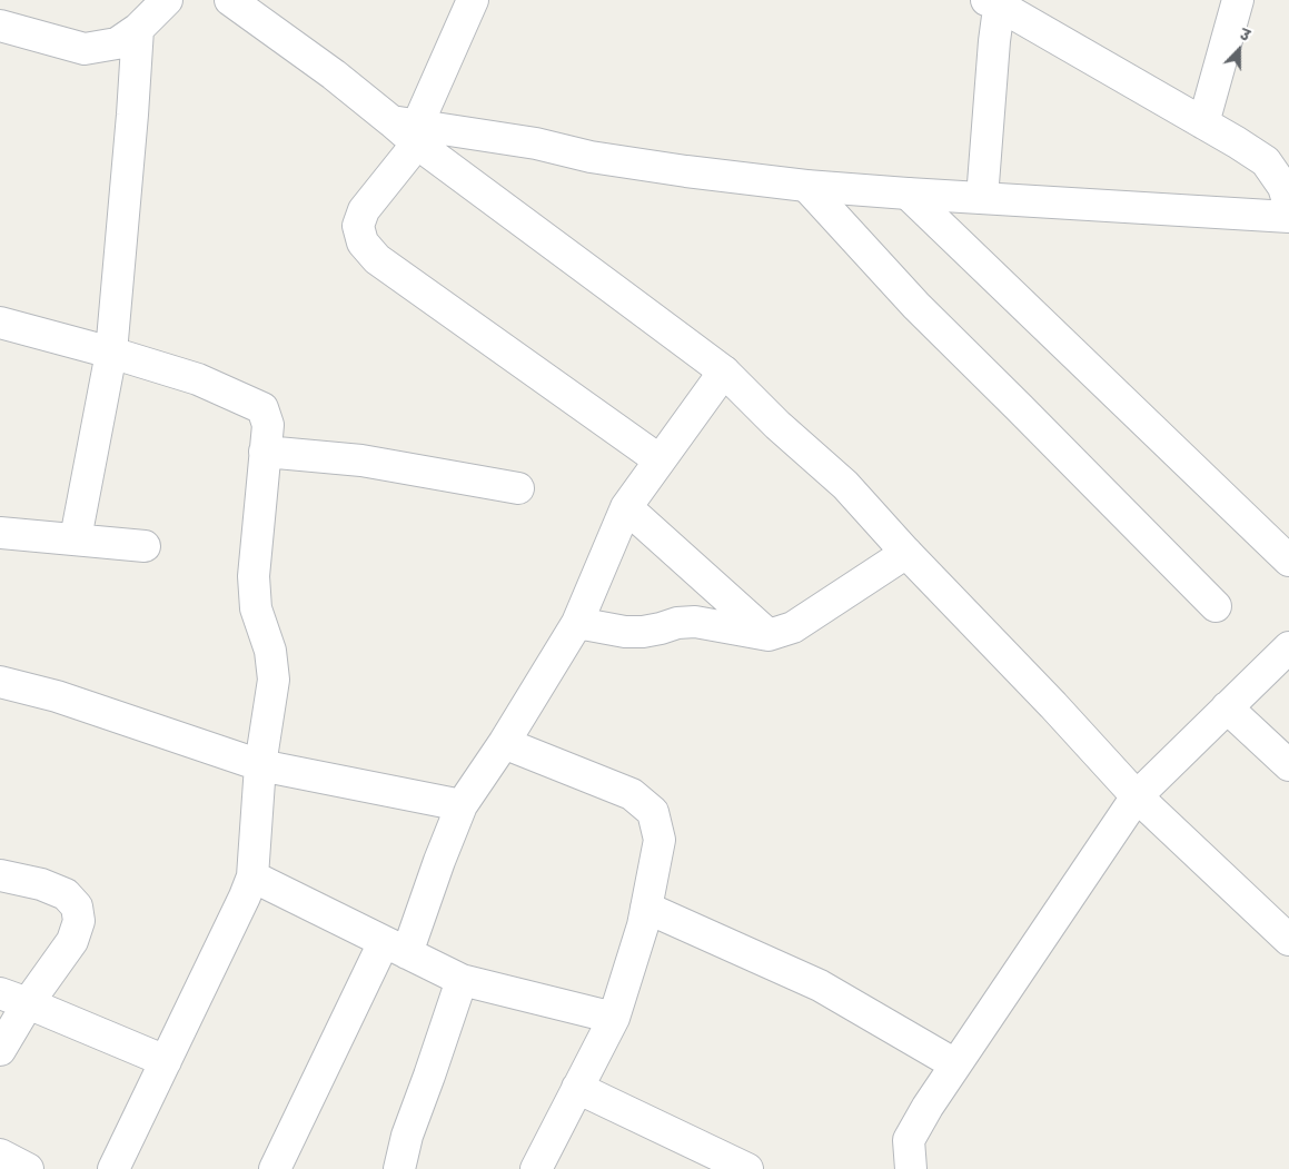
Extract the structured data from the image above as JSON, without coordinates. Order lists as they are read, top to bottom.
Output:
{
  "north": "top"
}
